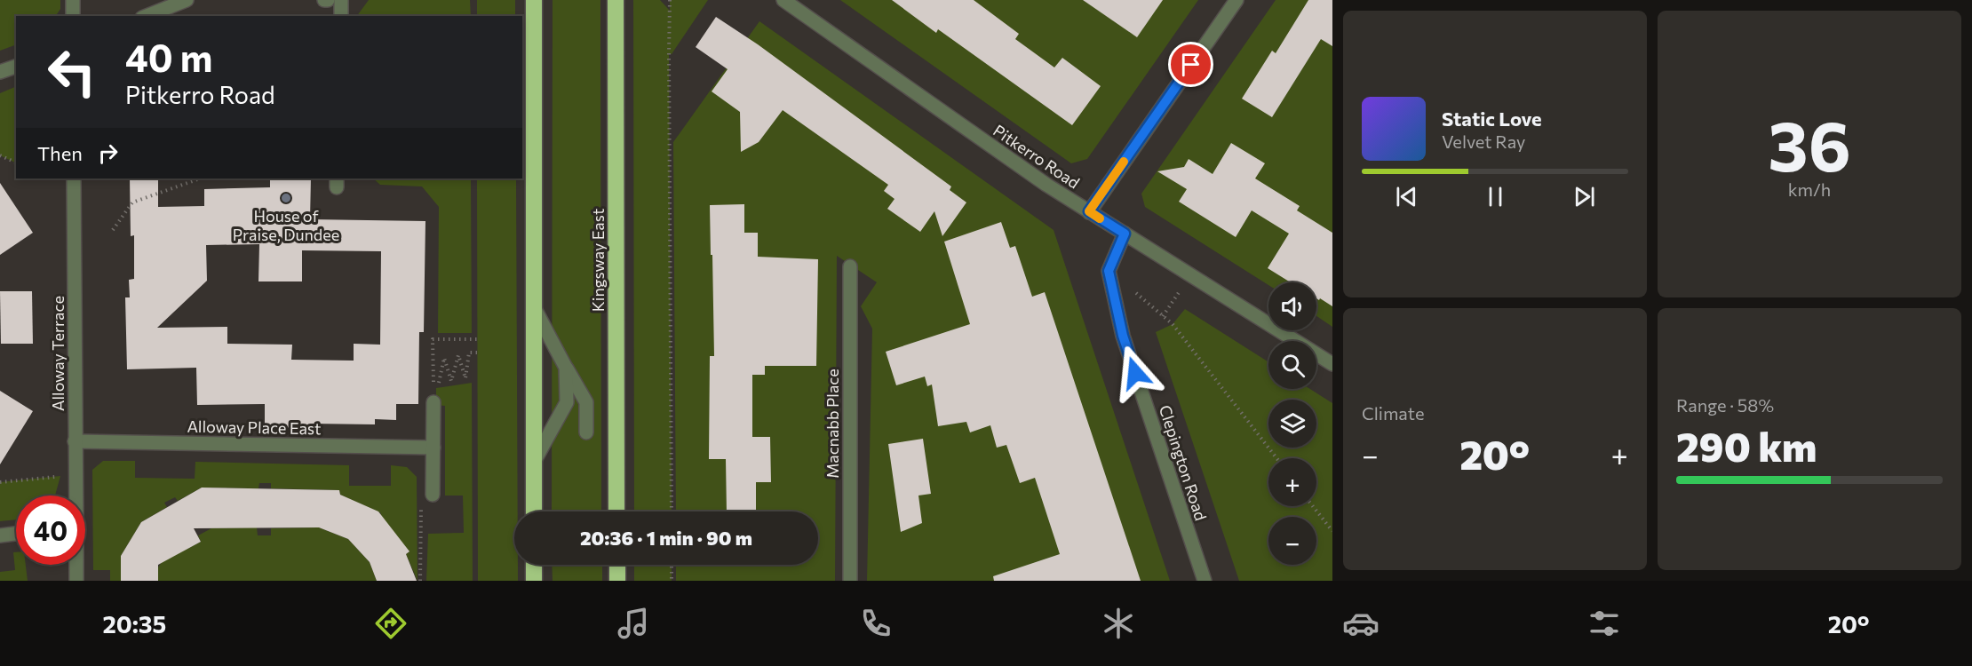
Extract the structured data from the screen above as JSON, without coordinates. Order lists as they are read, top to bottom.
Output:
{
  "streets": {
    "highway": ["Kingsway East"],
    "street": [
      "Pitkerro Road",
      "Alloway Terrace",
      "Macnabb Place",
      "Alloway Place East",
      "Clepington Road"
    ]
  },
  "crossings": [
    ["Alloway Terrace", "Alloway Place East"]
  ],
  "places": ["House of Praise, Dundee"],
  "page": {
    "tile": [
      ["36", "km/h"],
      "Climate",
      ["Range · 58%", "290 km"]
    ],
    "turn": ["40 m", "Pitkerro Road"],
    "song": ["Static Love", "Velvet Ray"],
    "then": "Then",
    "map_buttons": ["+", "−"],
    "heat": ["−", "20°", "+"],
    "limit": "40",
    "trip": "20:36 · 1 min · 90 m",
    "tabs": ["20:35", "20°"]
  }
}
